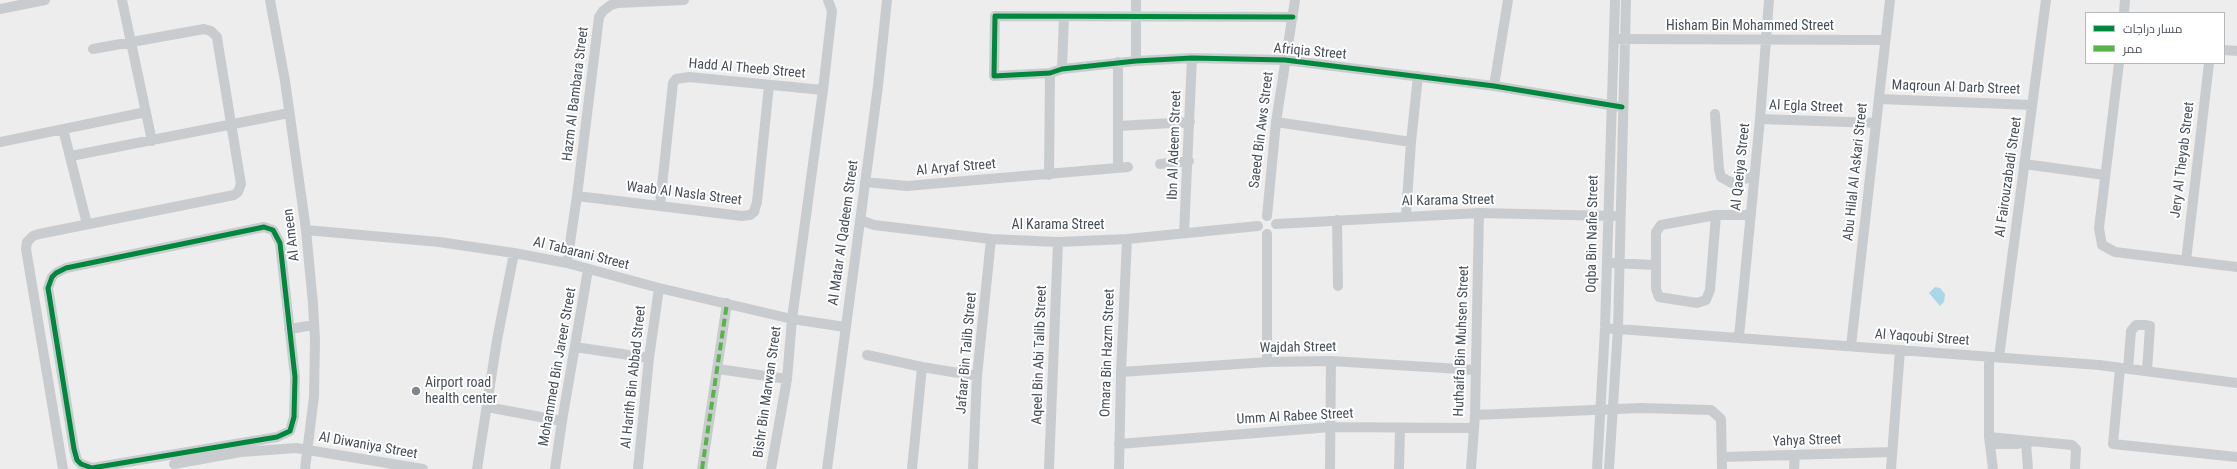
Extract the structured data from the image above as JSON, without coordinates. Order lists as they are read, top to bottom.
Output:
{
  "streets": {
    "street": [
      "Hisham Bin Mohammed Street",
      "Afriqia Street",
      "Hadd Al Theeb Street",
      "Maqroun Al Darb Street",
      "Hazm Al Bambara Street",
      "Al Egla Street",
      "Saeed Bin Aws Street",
      "Ibn Al Adeem Street",
      "Jery Al Theyab Street",
      "Al Qaeiya Street",
      "Al Aryaf Street",
      "Abu Hilal Al Askari Street",
      "Al Fairouzabadi Street",
      "Waab Al Nasla Street",
      "Al Karama Street",
      "Al Matar Al Qadeem Street",
      "Oqba Bin Nafie Street",
      "Al Ameen",
      "Al Tabarani Street",
      "Al Yaqoubi Street",
      "Huthaifa Bin Muhsen Street",
      "Wajdah Street",
      "Jafaar Bin Talib Street",
      "Omara Bin Hazm Street",
      "Aqeel Bin Abi Talib Street",
      "Mohammed Bin Jareer Street",
      "Al Harith Bin Abbad Street",
      "Bishr Bin Marwan Street",
      "Umm Al Rabee Street",
      "Yahya Street",
      "Al Diwaniya Street"
    ]
  },
  "crossings": [
    ["Hisham Bin Mohammed Street", "Al Qaeiya Street"],
    ["Hisham Bin Mohammed Street", "Abu Hilal Al Askari Street"],
    ["Hisham Bin Mohammed Street", "Oqba Bin Nafie Street"],
    ["Afriqia Street", "Saeed Bin Aws Street"],
    ["Afriqia Street", "Ibn Al Adeem Street"],
    ["Afriqia Street", "Oqba Bin Nafie Street"],
    ["Hadd Al Theeb Street", "Waab Al Nasla Street"],
    ["Maqroun Al Darb Street", "Abu Hilal Al Askari Street"],
    ["Maqroun Al Darb Street", "Al Fairouzabadi Street"],
    ["Hazm Al Bambara Street", "Waab Al Nasla Street"],
    ["Hazm Al Bambara Street", "Al Tabarani Street"],
    ["Al Egla Street", "Al Qaeiya Street"],
    ["Al Egla Street", "Abu Hilal Al Askari Street"],
    ["Saeed Bin Aws Street", "Al Karama Street"],
    ["Ibn Al Adeem Street", "Al Karama Street"],
    ["Al Qaeiya Street", "Al Yaqoubi Street"],
    ["Al Aryaf Street", "Al Matar Al Qadeem Street"],
    ["Abu Hilal Al Askari Street", "Al Yaqoubi Street"],
    ["Al Fairouzabadi Street", "Al Yaqoubi Street"],
    ["Al Karama Street", "Al Matar Al Qadeem Street"],
    ["Al Karama Street", "Oqba Bin Nafie Street"],
    ["Al Karama Street", "Huthaifa Bin Muhsen Street"],
    ["Al Karama Street", "Jafaar Bin Talib Street"],
    ["Al Karama Street", "Omara Bin Hazm Street"],
    ["Al Karama Street", "Aqeel Bin Abi Talib Street"],
    ["Al Matar Al Qadeem Street", "Al Tabarani Street"],
    ["Oqba Bin Nafie Street", "Al Yaqoubi Street"],
    ["Al Ameen", "Al Tabarani Street"],
    ["Al Ameen", "Al Diwaniya Street"],
    ["Al Tabarani Street", "Mohammed Bin Jareer Street"],
    ["Al Tabarani Street", "Al Harith Bin Abbad Street"],
    ["Al Tabarani Street", "Bishr Bin Marwan Street"],
    ["Huthaifa Bin Muhsen Street", "Wajdah Street"],
    ["Huthaifa Bin Muhsen Street", "Umm Al Rabee Street"],
    ["Wajdah Street", "Omara Bin Hazm Street"],
    ["Omara Bin Hazm Street", "Umm Al Rabee Street"]
  ],
  "places": ["Airport road health center"],
  "legend": ["مسار دراجات", "ممر"]
}
